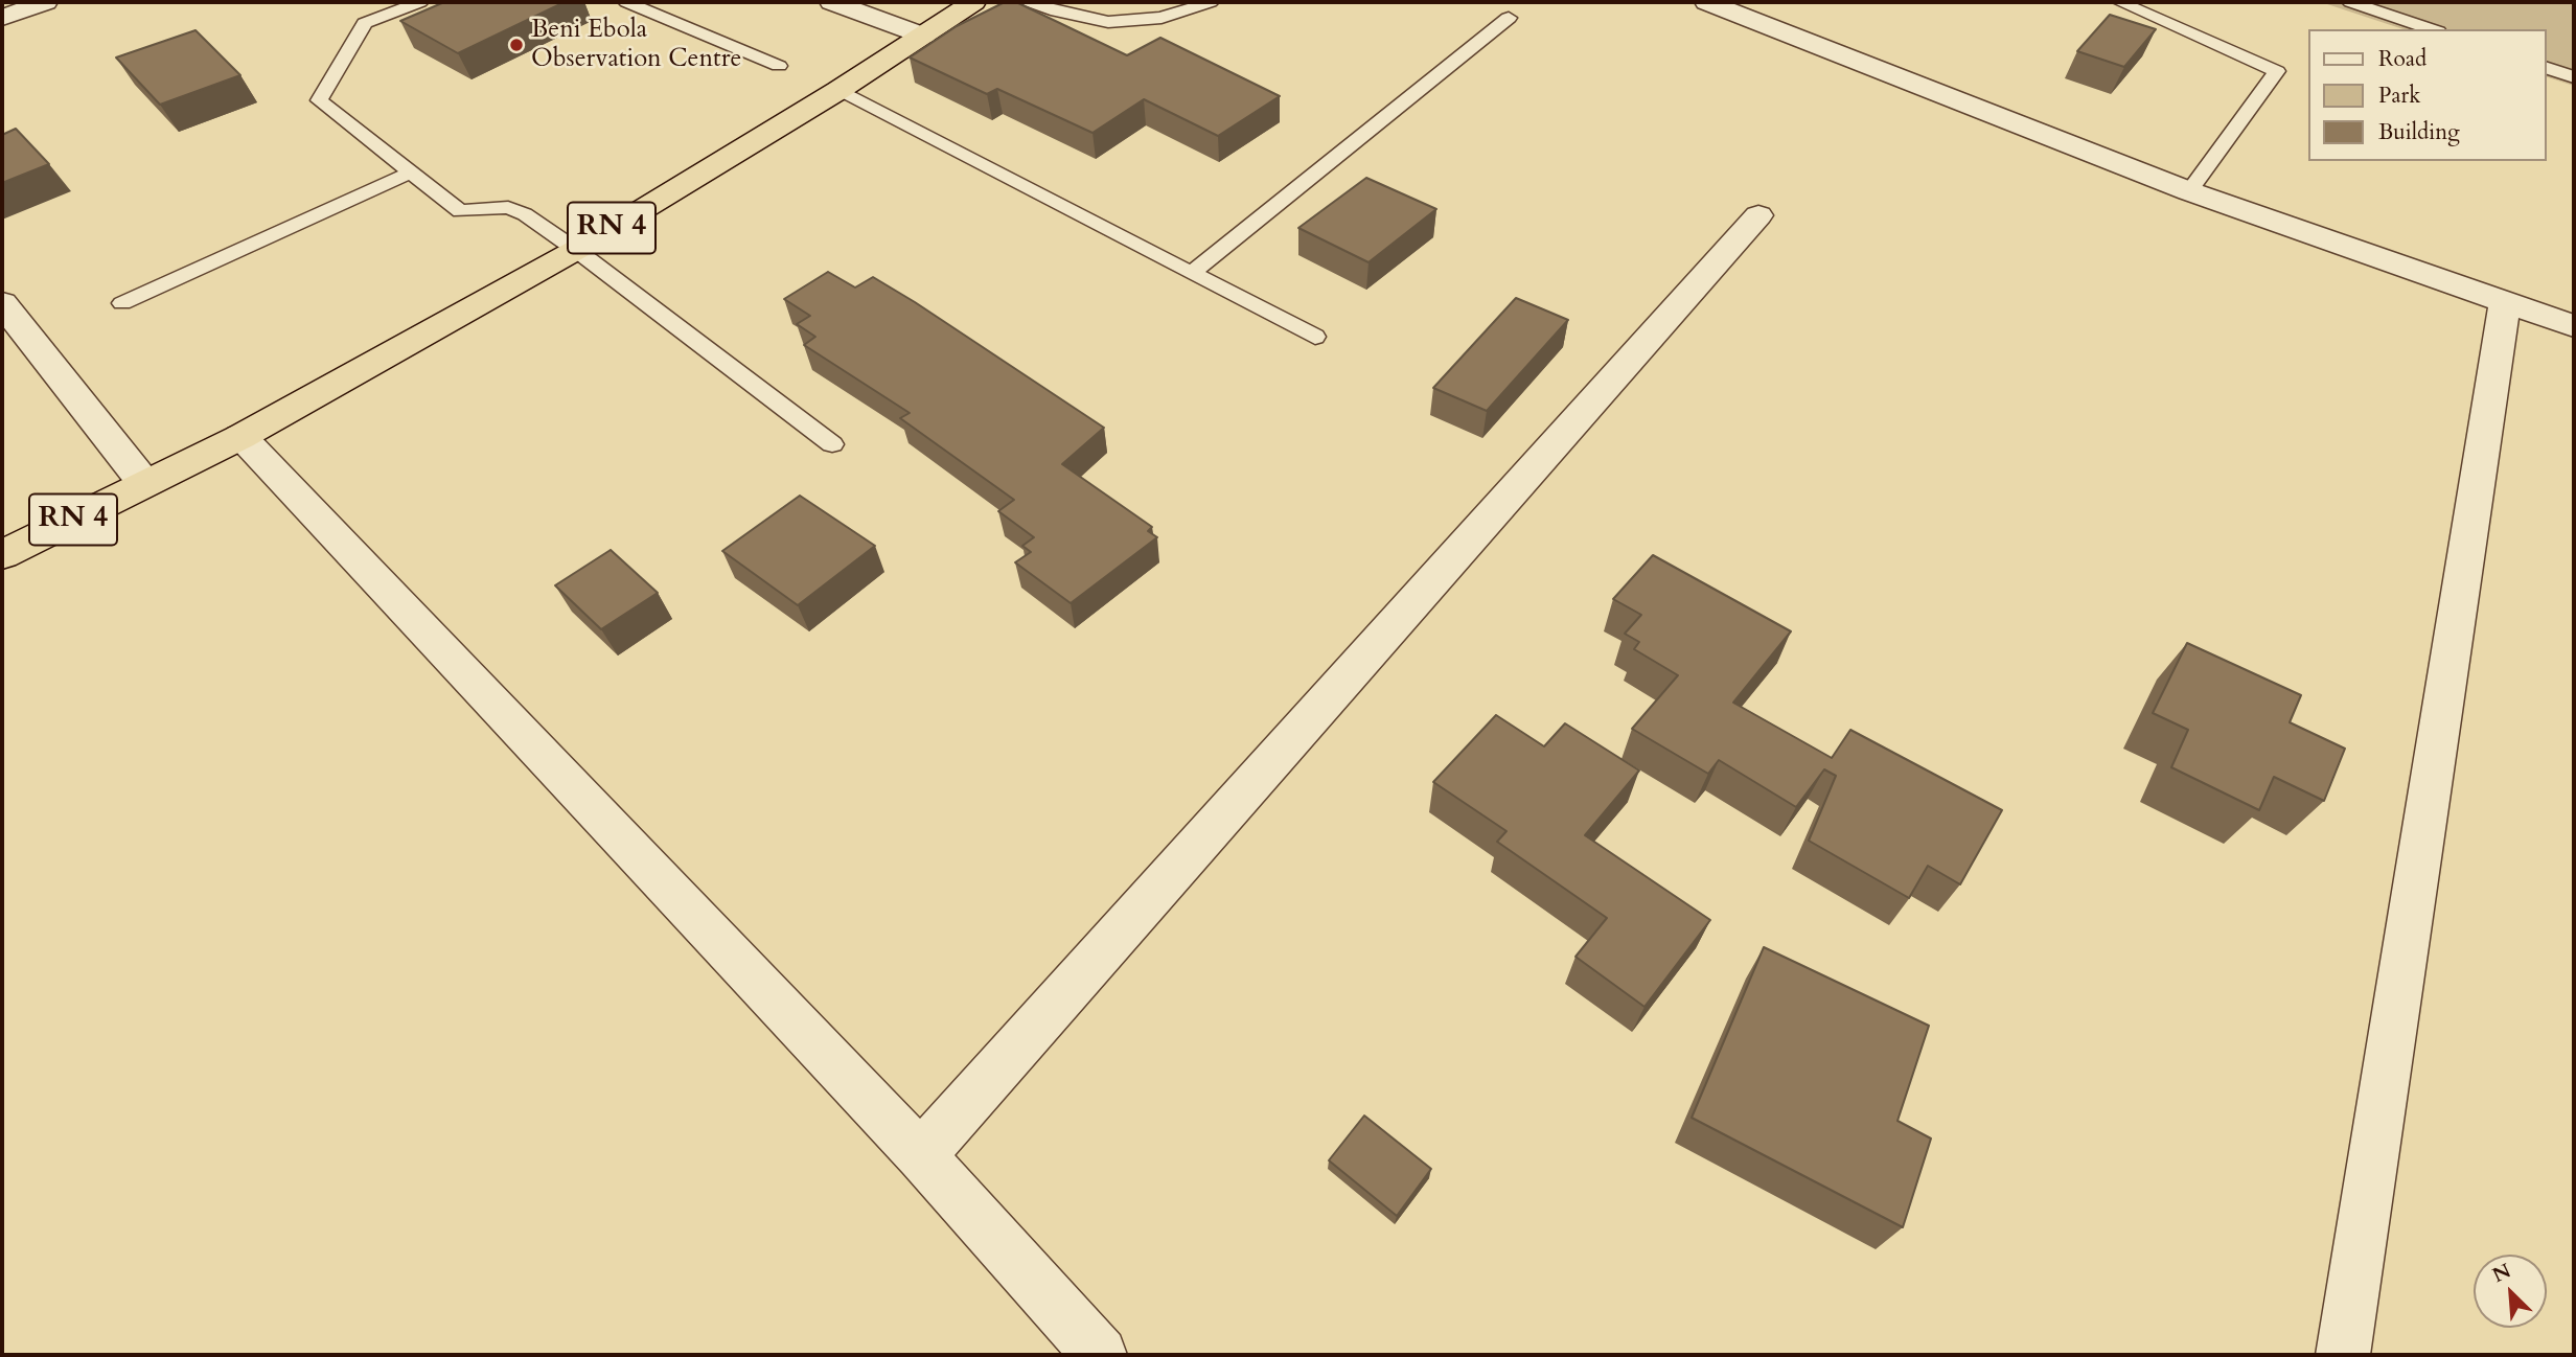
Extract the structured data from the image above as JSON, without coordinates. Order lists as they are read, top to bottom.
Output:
{
  "streets": {
    "highway": ["RN 4"]
  },
  "places": ["Beni Ebola Observation Centre"],
  "legend": ["Road", "Park", "Building"],
  "north": "top left"
}
